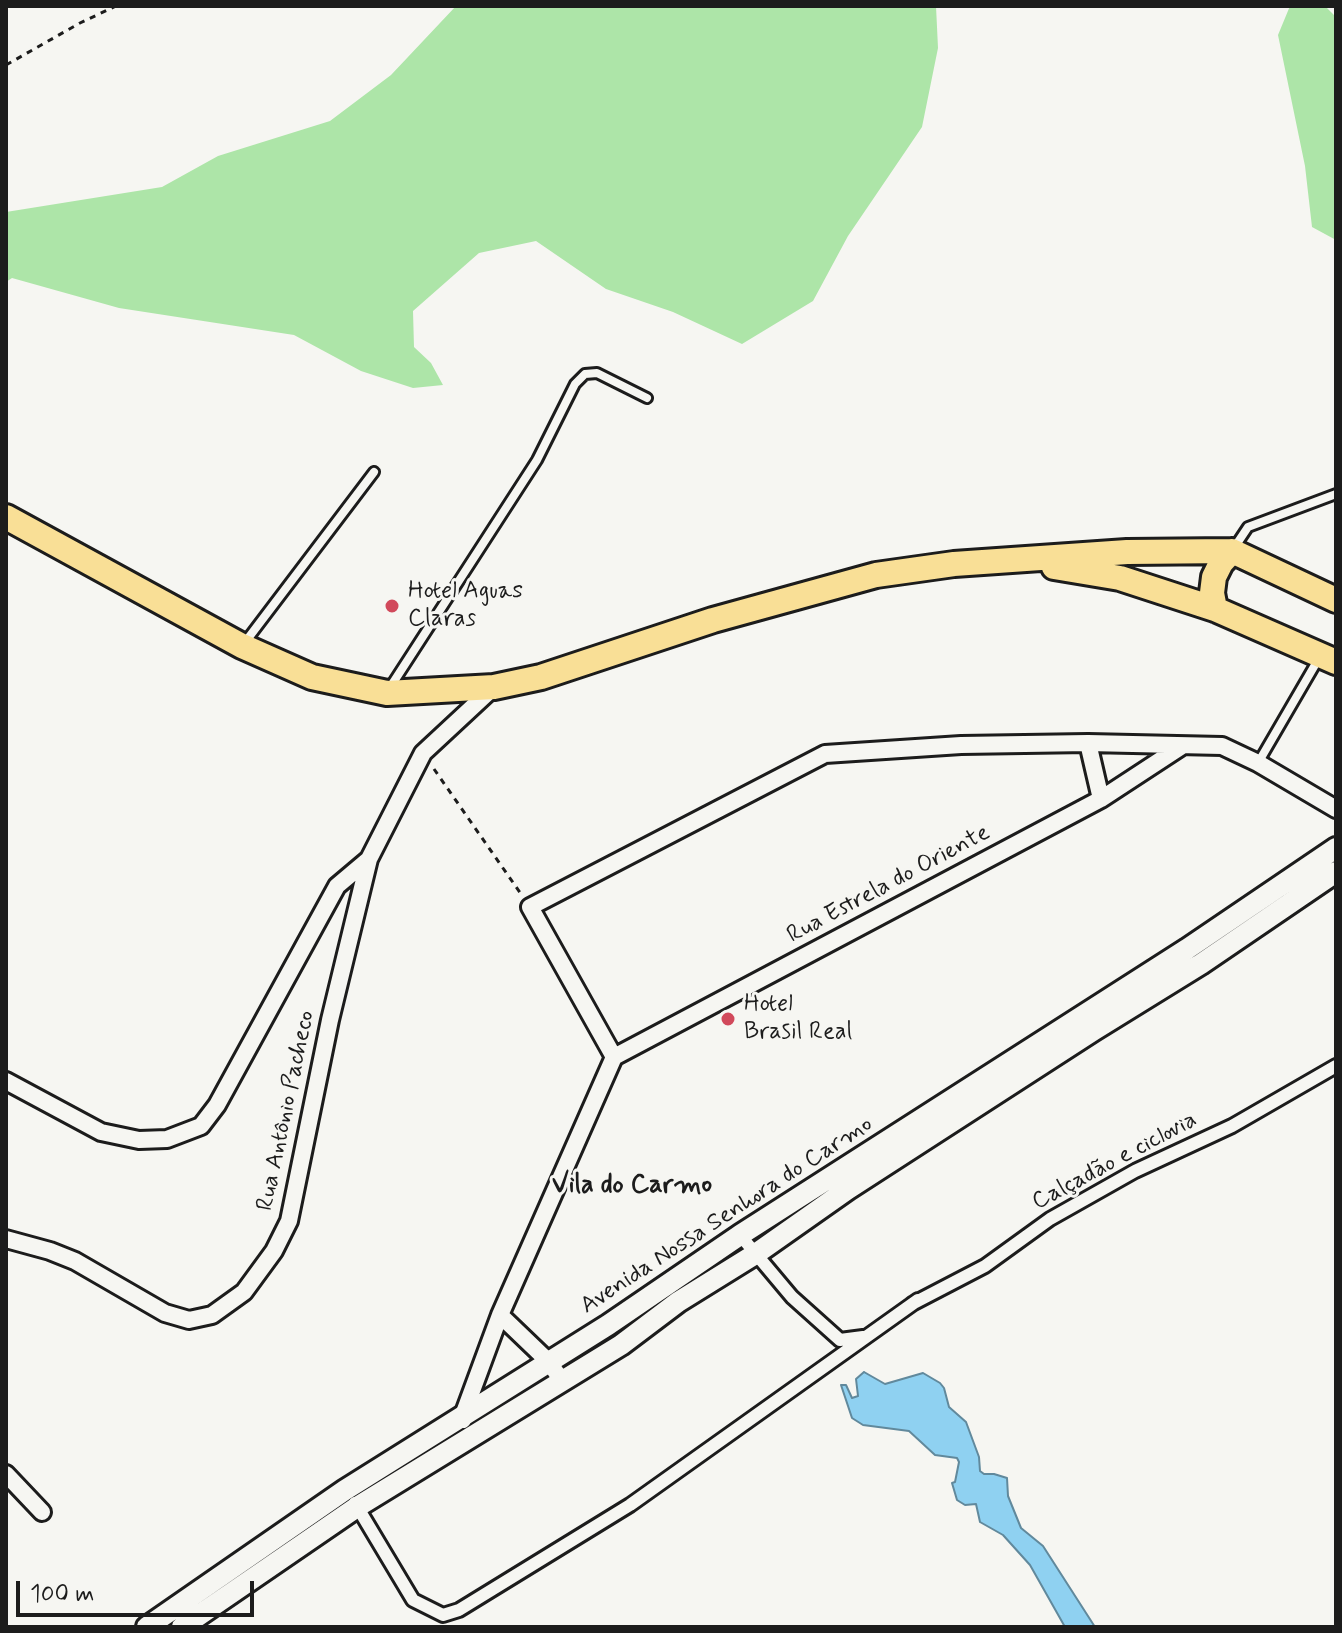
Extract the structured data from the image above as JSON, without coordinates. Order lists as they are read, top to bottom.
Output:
{
  "streets": {
    "street": [
      "Rua Estrela do Oriente",
      "Rua Antônio Pacheco",
      "Calçadão e ciclovia",
      "Avenida Nossa Senhora do Carmo"
    ]
  },
  "districts": ["Vila do Carmo"],
  "places": ["Hotel Aguas Claras", "Hotel Brasil Real"],
  "scale_bar": "100 m"
}
